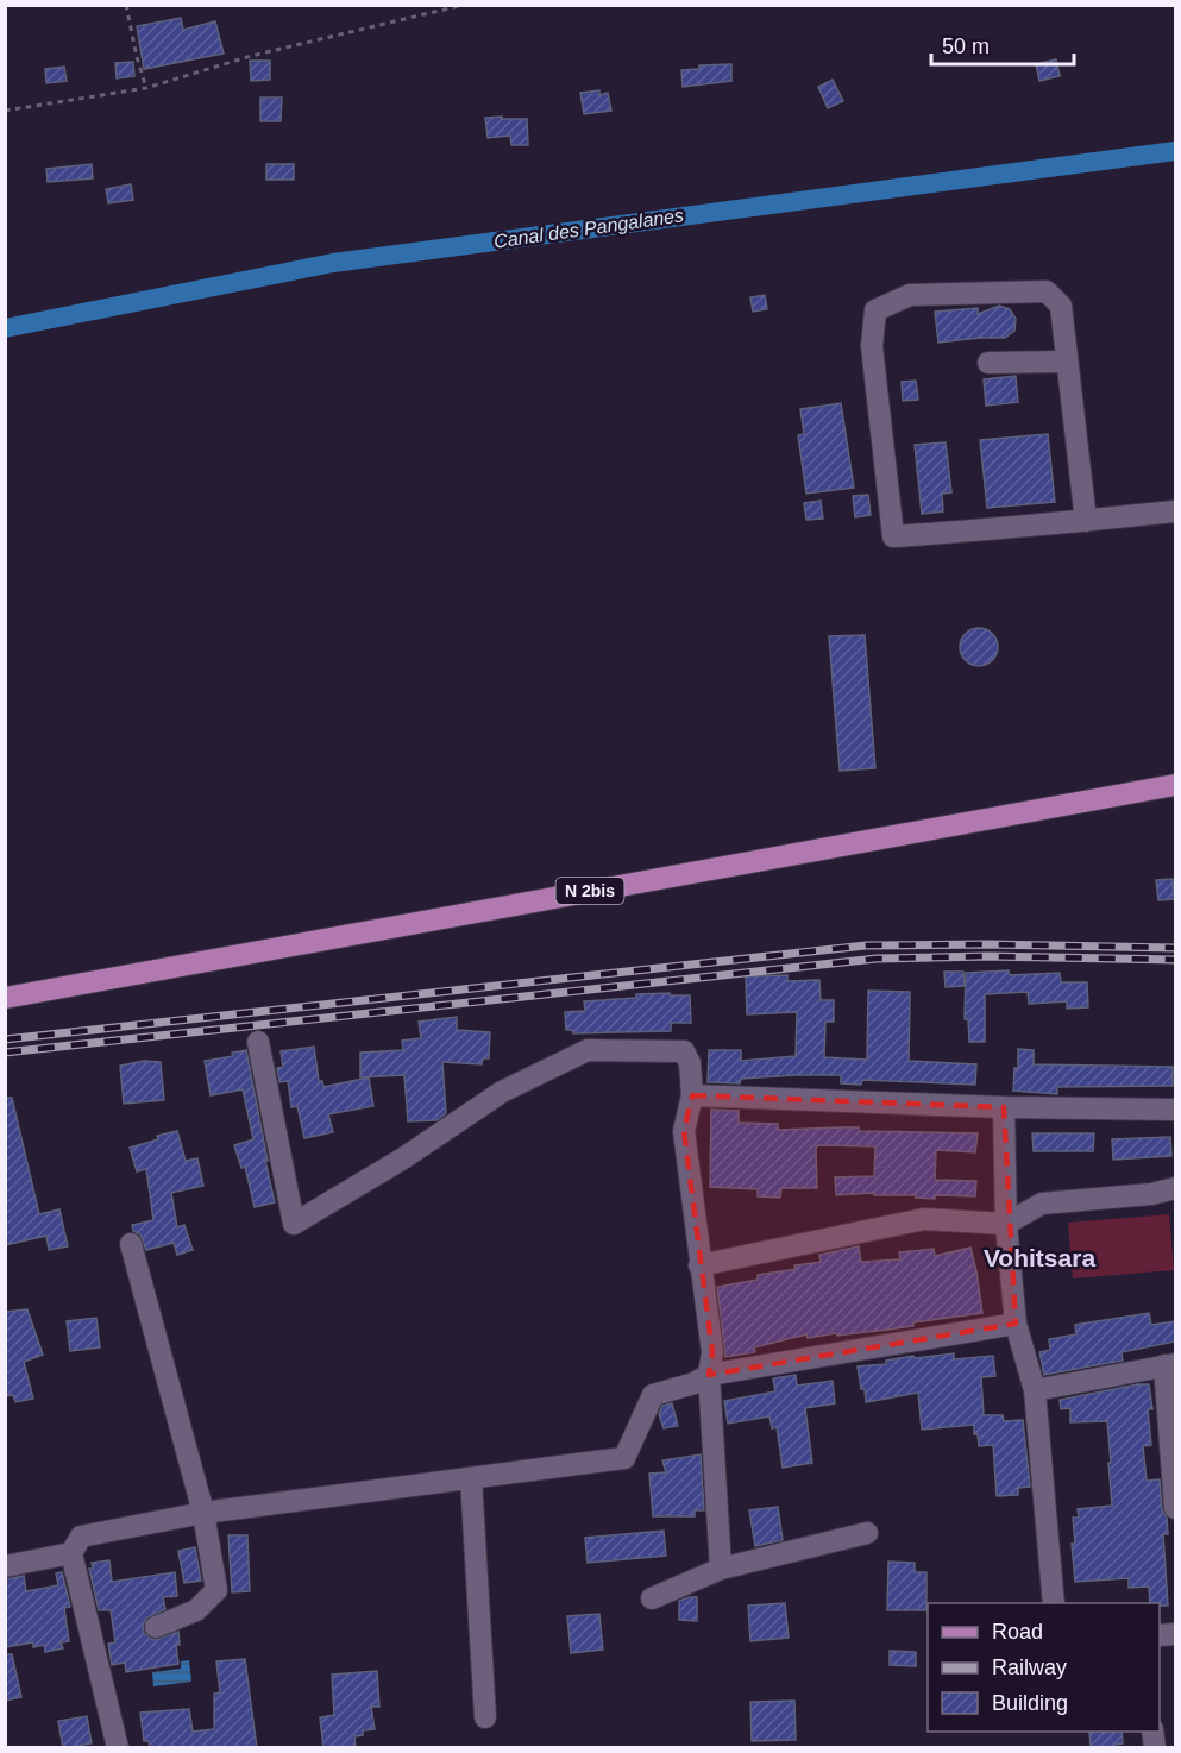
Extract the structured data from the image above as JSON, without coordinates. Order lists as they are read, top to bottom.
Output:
{
  "streets": {
    "main road": ["N 2bis"]
  },
  "districts": ["Vohitsara"],
  "water": ["Canal des Pangalanes"],
  "legend": ["Road", "Railway", "Building"],
  "scale_bar": "50 m"
}
